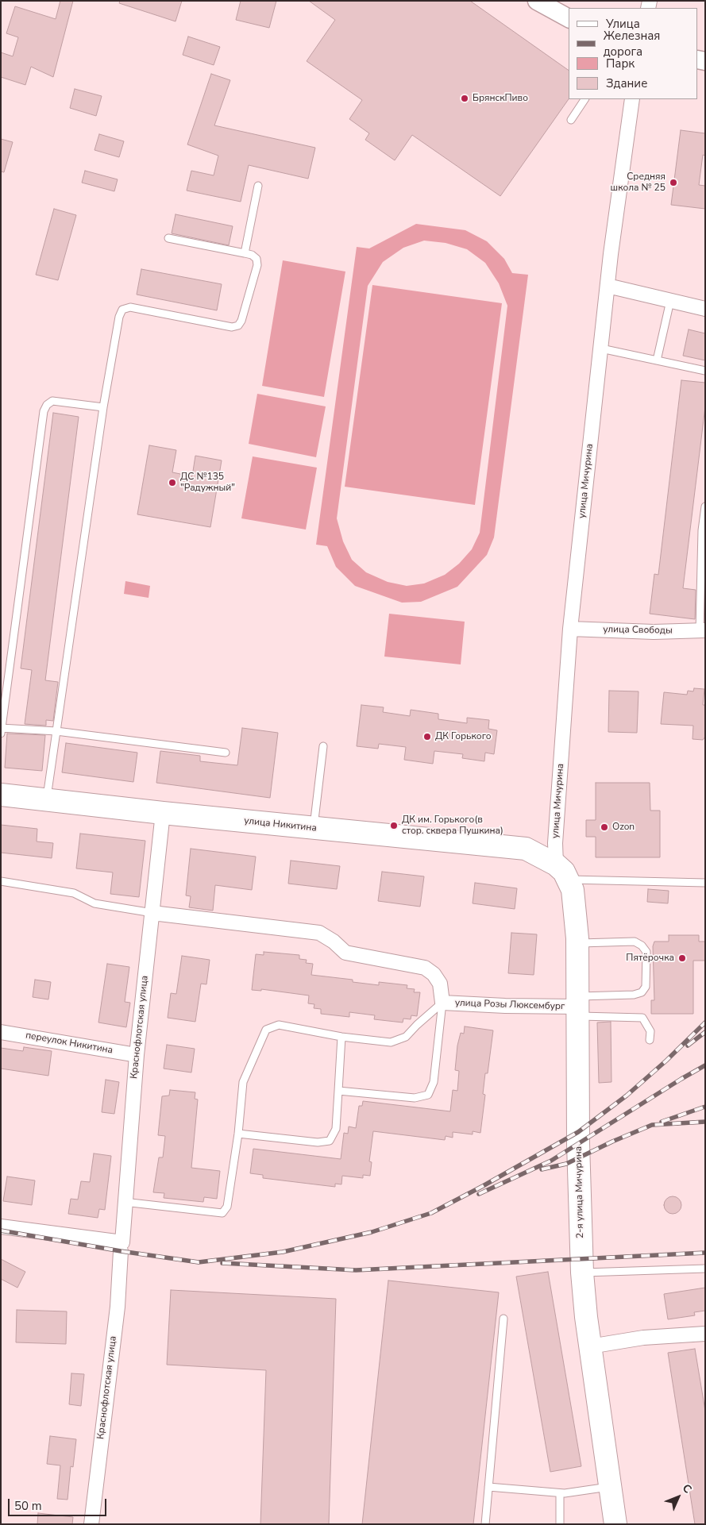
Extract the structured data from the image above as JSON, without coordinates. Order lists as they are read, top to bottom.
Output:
{
  "streets": {
    "main road": ["улица Никитина", "2-я улица Мичурина"],
    "street": [
      "улица Мичурина",
      "улица Свободы",
      "улица Розы Люксембург",
      "Краснофлотская улица",
      "переулок Никитина"
    ]
  },
  "crossings": [
    ["улица Мичурина", "улица Свободы"],
    ["улица Мичурина", "улица Никитина"],
    ["улица Мичурина", "2-я улица Мичурина"],
    ["улица Никитина", "Краснофлотская улица"],
    ["улица Никитина", "2-я улица Мичурина"],
    ["улица Розы Люксембург", "2-я улица Мичурина"],
    ["Краснофлотская улица", "переулок Никитина"]
  ],
  "places": [
    "БрянскПиво",
    "Средняя школа № 25",
    "ДС №135 \"Радужный\"",
    "ДК Горького",
    "ДК им. Горького(в стор. сквера Пушкина)",
    "Ozon",
    "Пятёрочка"
  ],
  "legend": [
    "Улица",
    "Железная дорога",
    "Парк",
    "Здание"
  ],
  "scale_bar": "50 m",
  "north": "top right"
}
